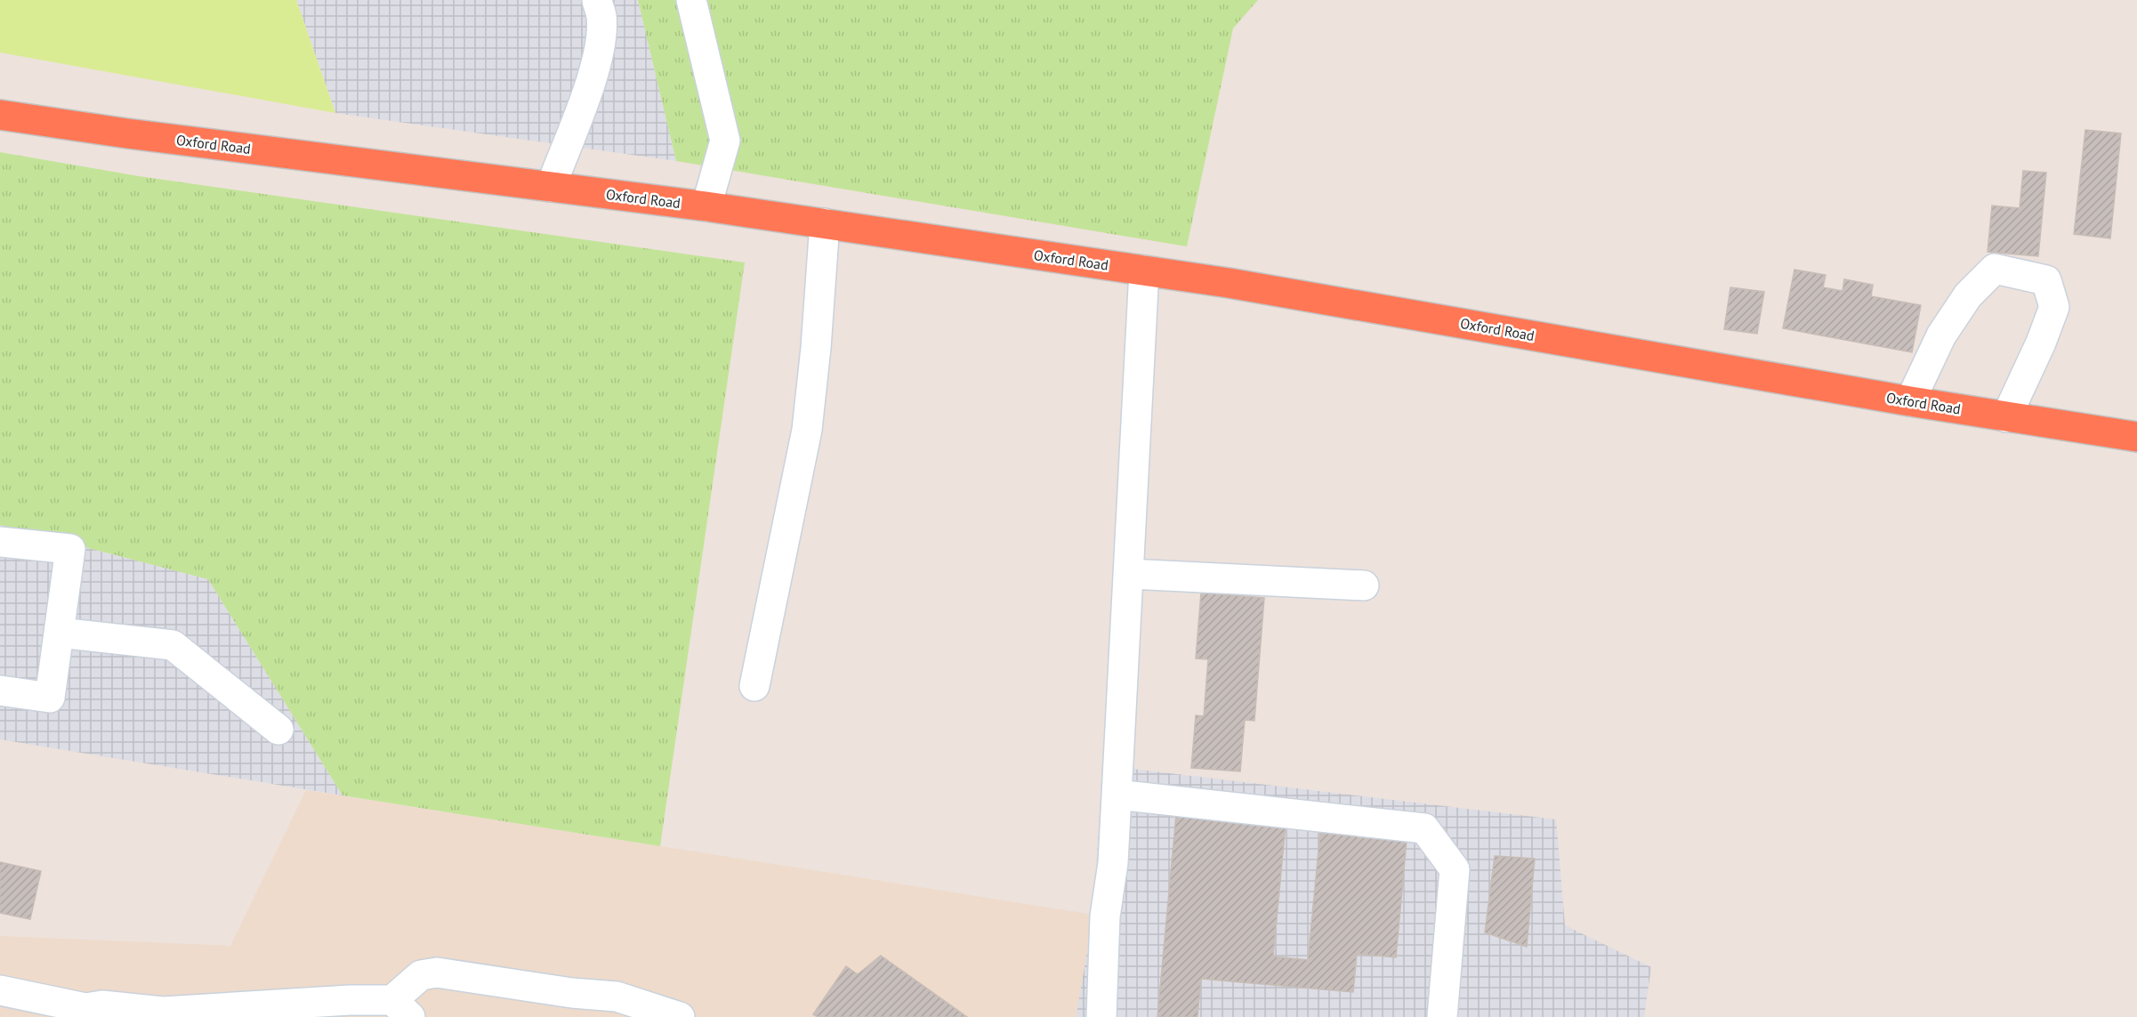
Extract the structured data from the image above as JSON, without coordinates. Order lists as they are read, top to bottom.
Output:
{
  "streets": {
    "highway": ["Oxford Road"]
  }
}
